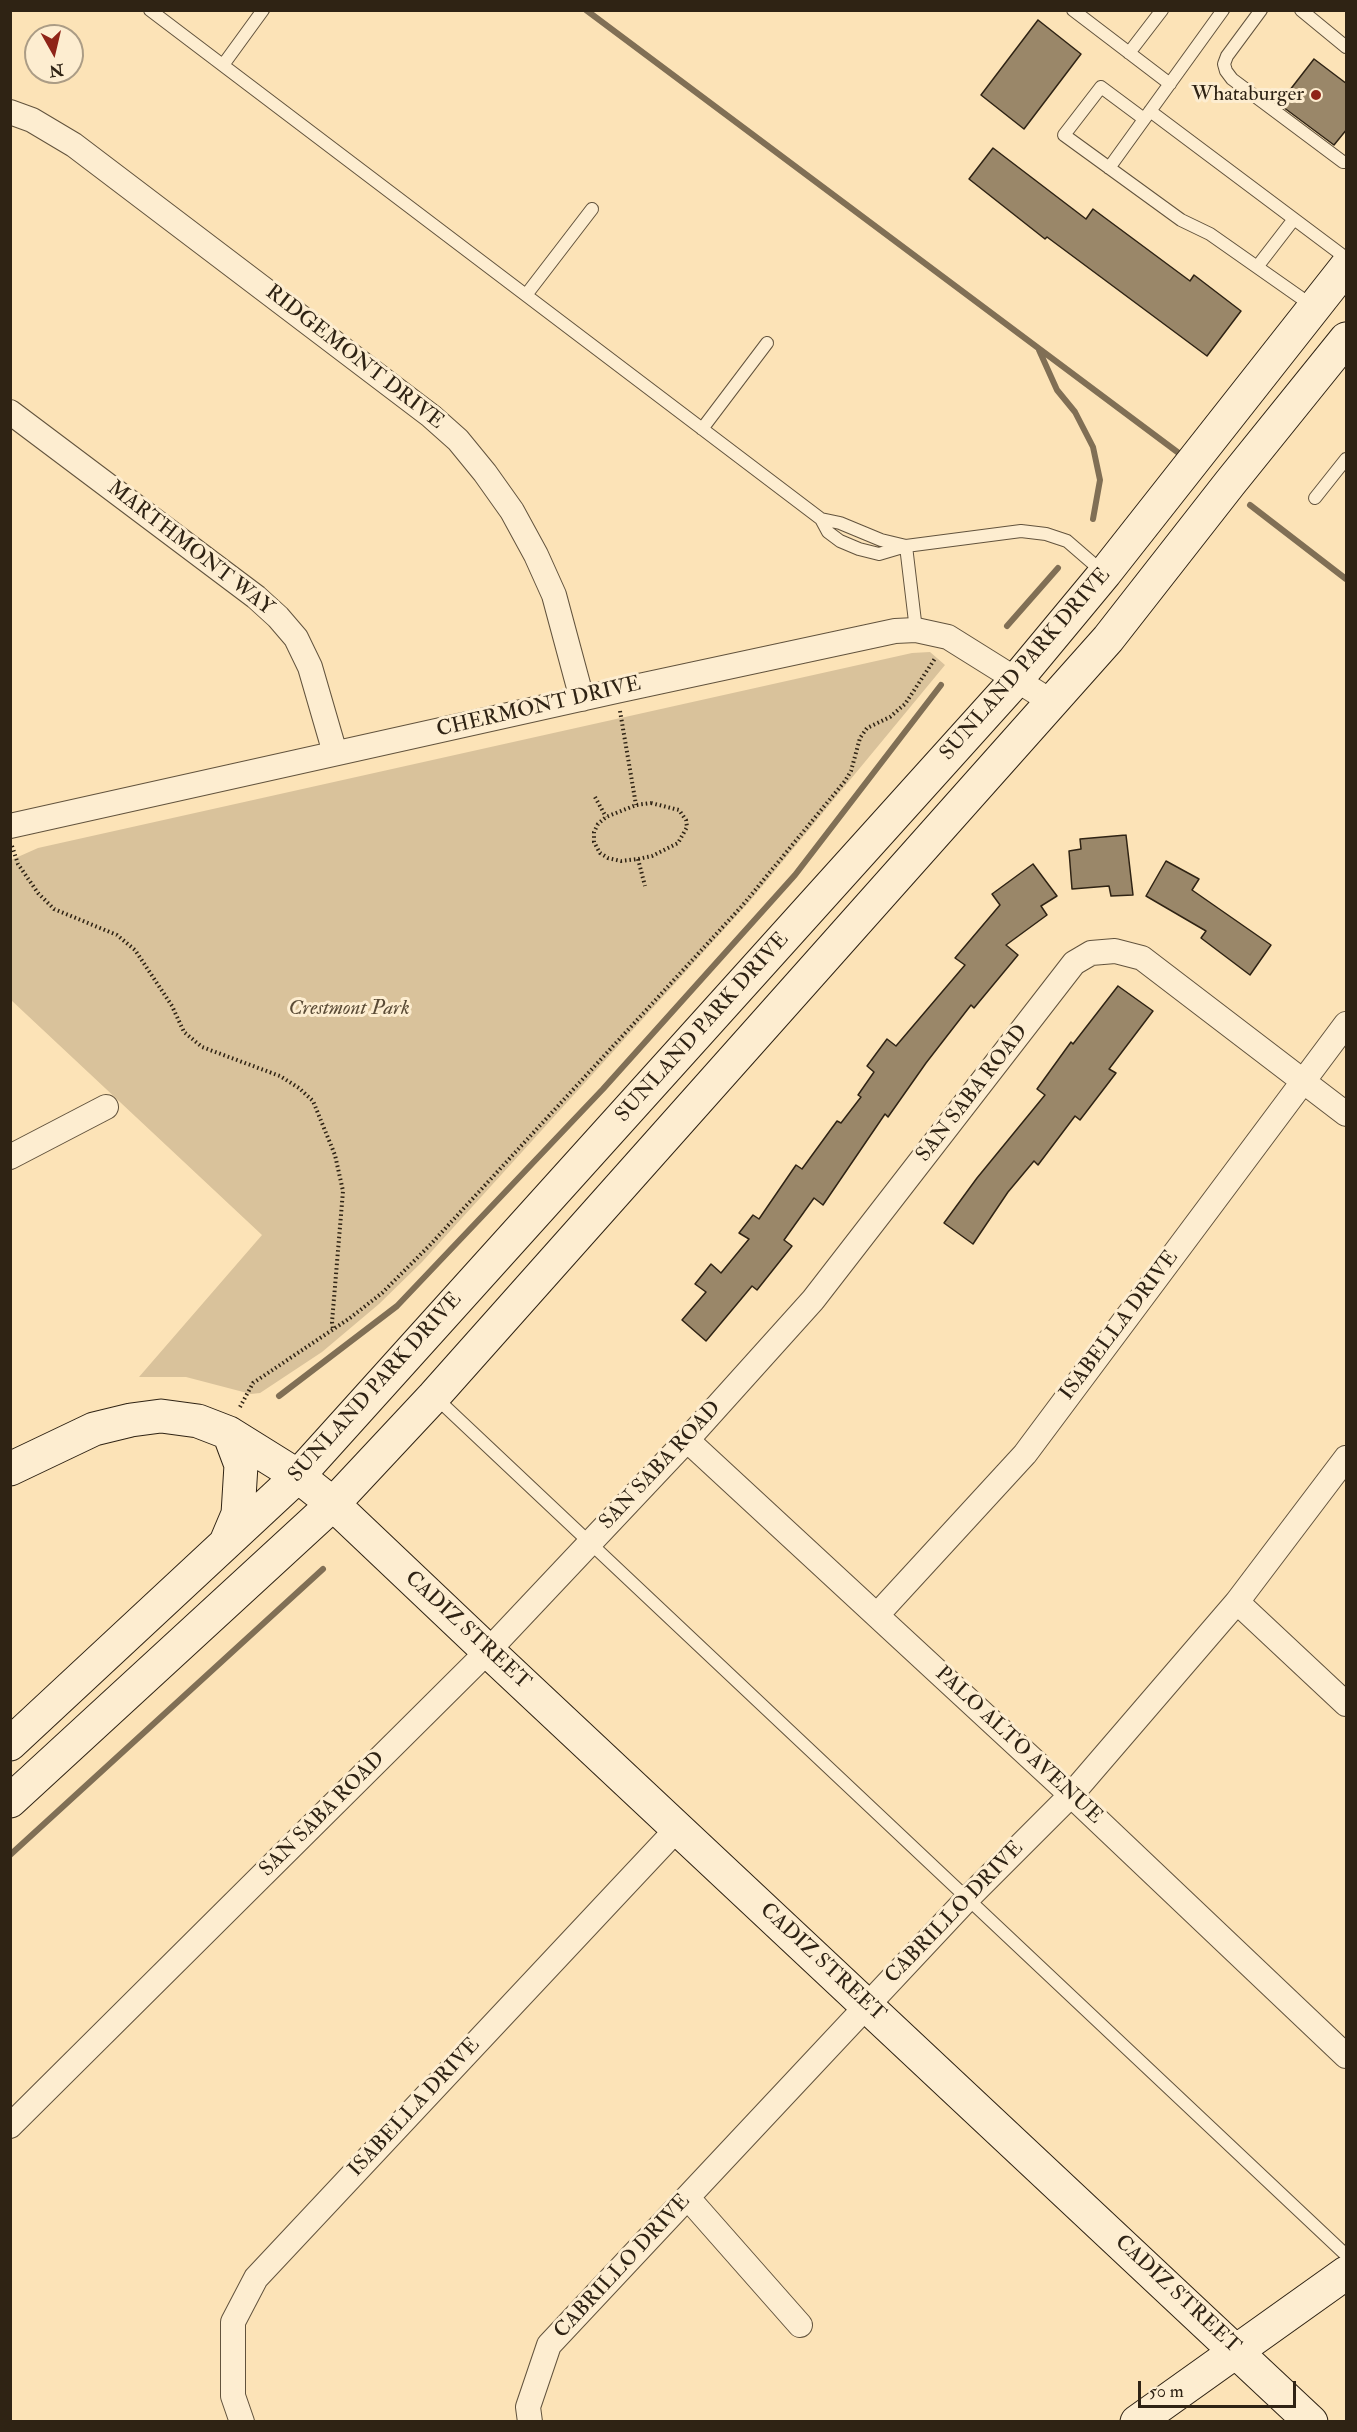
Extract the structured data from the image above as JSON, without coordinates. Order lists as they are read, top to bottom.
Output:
{
  "streets": {
    "main road": ["SUNLAND PARK DRIVE", "CADIZ STREET"],
    "street": [
      "RIDGEMONT DRIVE",
      "MARTHMONT WAY",
      "CHERMONT DRIVE",
      "SAN SABA ROAD",
      "ISABELLA DRIVE",
      "PALO ALTO AVENUE",
      "CABRILLO DRIVE"
    ]
  },
  "crossings": [
    ["RIDGEMONT DRIVE", "CHERMONT DRIVE"],
    ["MARTHMONT WAY", "CHERMONT DRIVE"],
    ["SUNLAND PARK DRIVE", "CHERMONT DRIVE"],
    ["SUNLAND PARK DRIVE", "CADIZ STREET"],
    ["SAN SABA ROAD", "ISABELLA DRIVE"],
    ["SAN SABA ROAD", "CADIZ STREET"],
    ["SAN SABA ROAD", "PALO ALTO AVENUE"],
    ["ISABELLA DRIVE", "CADIZ STREET"],
    ["ISABELLA DRIVE", "PALO ALTO AVENUE"],
    ["CADIZ STREET", "CABRILLO DRIVE"],
    ["PALO ALTO AVENUE", "CABRILLO DRIVE"]
  ],
  "parks": ["Crestmont Park"],
  "places": ["Whataburger"],
  "scale_bar": "50 m",
  "north": "bottom"
}
